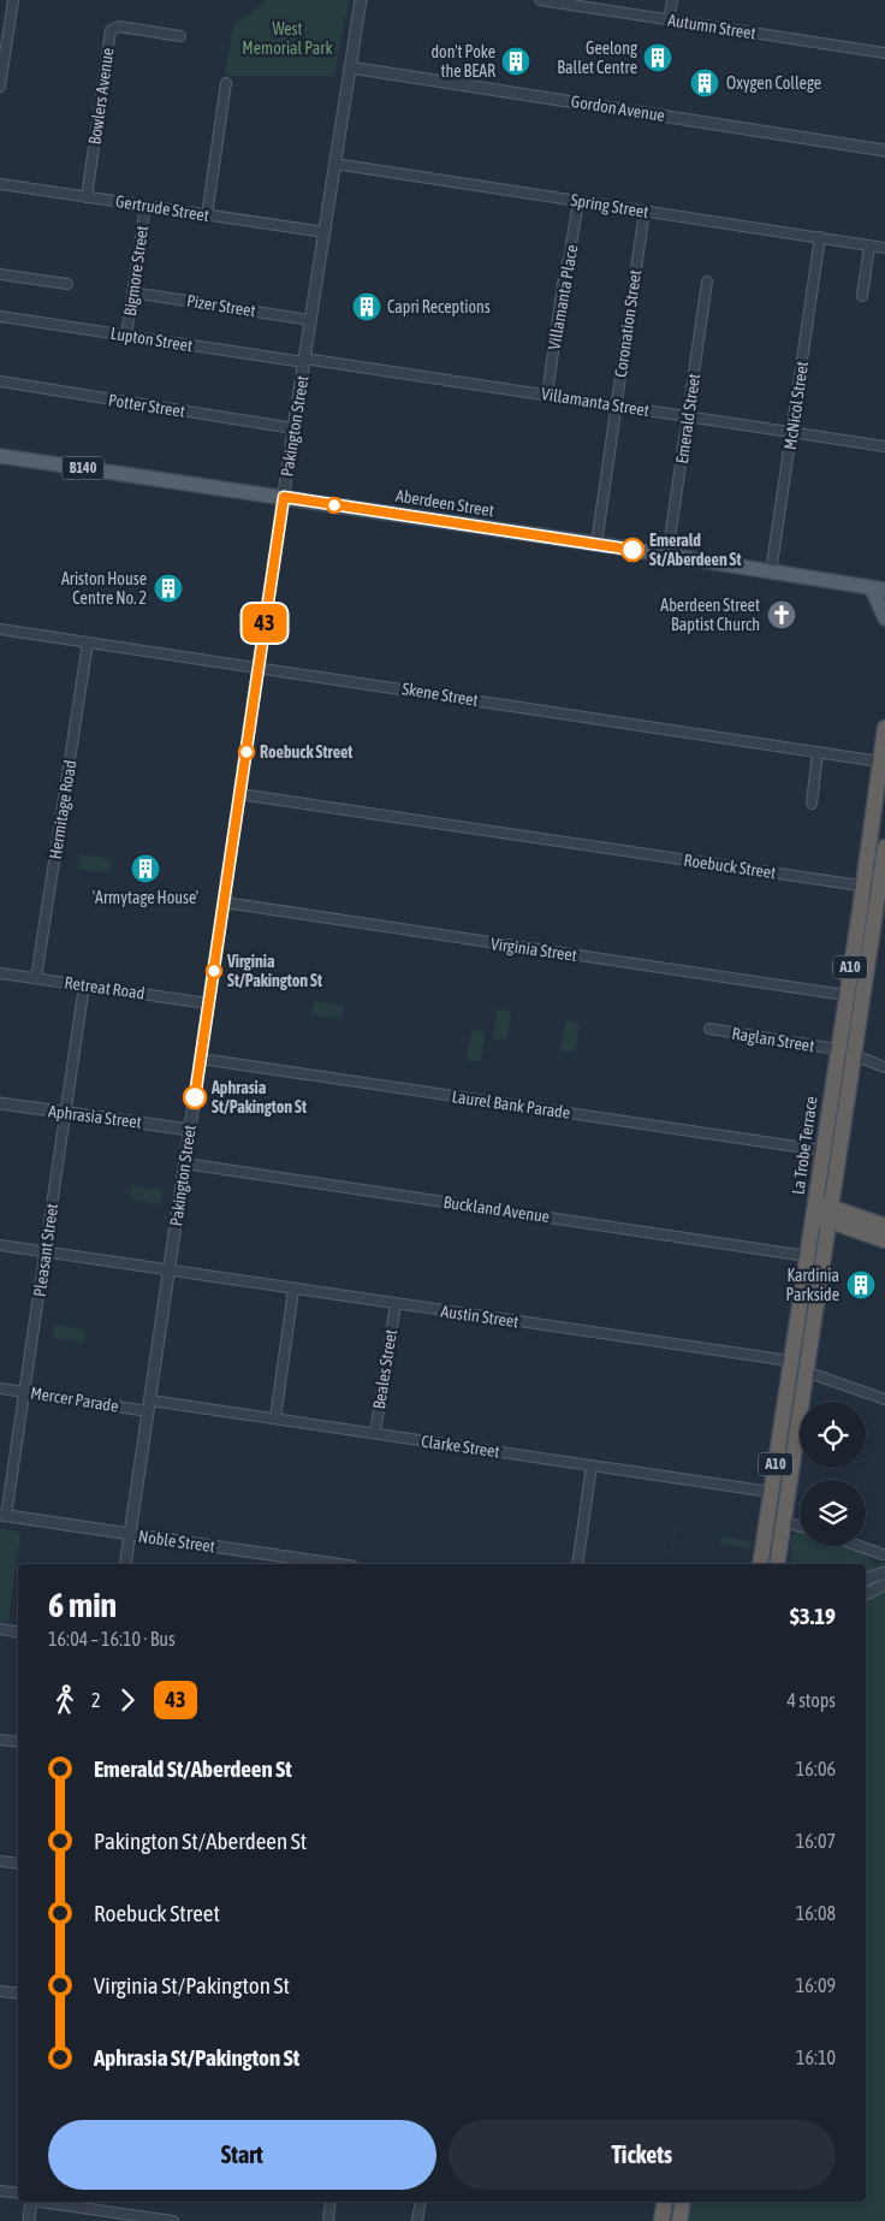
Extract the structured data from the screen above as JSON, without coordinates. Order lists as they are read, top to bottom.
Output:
{
  "streets": {
    "highway": ["A10", "La Trobe Terrace"],
    "main road": ["B140", "Aberdeen Street"],
    "street": [
      "Autumn Street",
      "Bowlers Avenue",
      "Gordon Avenue",
      "Spring Street",
      "Gertrude Street",
      "Bigmore Street",
      "Villamanta Place",
      "Pizer Street",
      "Coronation Street",
      "Lupton Street",
      "Villamanta Street",
      "Potter Street",
      "McNicol Street",
      "Emerald Street",
      "Pakington Street",
      "Skene Street",
      "Hermitage Road",
      "Roebuck Street",
      "Virginia Street",
      "Retreat Road",
      "Raglan Street",
      "Laurel Bank Parade",
      "Aphrasia Street",
      "Buckland Avenue",
      "Pleasant Street",
      "Austin Street",
      "Beales Street",
      "Mercer Parade",
      "Clarke Street",
      "Noble Street"
    ]
  },
  "crossings": [
    ["Bowlers Avenue", "Gertrude Street"],
    ["Gordon Avenue", "Pakington Street"],
    ["Spring Street", "Villamanta Place"],
    ["Spring Street", "Coronation Street"],
    ["Spring Street", "McNicol Street"],
    ["Spring Street", "Pakington Street"],
    ["Gertrude Street", "Bigmore Street"],
    ["Gertrude Street", "Pakington Street"],
    ["Bigmore Street", "Pizer Street"],
    ["Bigmore Street", "Lupton Street"],
    ["Villamanta Place", "Villamanta Street"],
    ["Pizer Street", "Pakington Street"],
    ["Coronation Street", "Villamanta Street"],
    ["Coronation Street", "Aberdeen Street"],
    ["Lupton Street", "Villamanta Street"],
    ["Lupton Street", "Pakington Street"],
    ["Villamanta Street", "McNicol Street"],
    ["Villamanta Street", "Emerald Street"],
    ["Villamanta Street", "Pakington Street"],
    ["Potter Street", "Pakington Street"],
    ["McNicol Street", "Aberdeen Street"],
    ["Emerald Street", "Aberdeen Street"],
    ["Pakington Street", "Aberdeen Street"],
    ["Pakington Street", "Skene Street"],
    ["Pakington Street", "Roebuck Street"],
    ["Pakington Street", "Virginia Street"],
    ["Pakington Street", "Retreat Road"],
    ["Pakington Street", "Laurel Bank Parade"],
    ["Pakington Street", "Aphrasia Street"],
    ["Pakington Street", "Buckland Avenue"],
    ["Pakington Street", "Austin Street"],
    ["Pakington Street", "Mercer Parade"],
    ["Pakington Street", "Clarke Street"],
    ["Pakington Street", "Noble Street"],
    ["Skene Street", "Hermitage Road"],
    ["Skene Street", "La Trobe Terrace"],
    ["Hermitage Road", "Retreat Road"],
    ["Roebuck Street", "A10"],
    ["Roebuck Street", "La Trobe Terrace"],
    ["Virginia Street", "La Trobe Terrace"],
    ["Retreat Road", "Pleasant Street"],
    ["Raglan Street", "La Trobe Terrace"],
    ["Laurel Bank Parade", "La Trobe Terrace"],
    ["Aphrasia Street", "Pleasant Street"],
    ["La Trobe Terrace", "Buckland Avenue"],
    ["La Trobe Terrace", "Austin Street"],
    ["La Trobe Terrace", "Clarke Street"],
    ["Pleasant Street", "Austin Street"],
    ["Pleasant Street", "Mercer Parade"],
    ["Pleasant Street", "Noble Street"],
    ["Austin Street", "Beales Street"],
    ["Beales Street", "Clarke Street"],
    ["Mercer Parade", "Clarke Street"]
  ],
  "parks": ["West Memorial Park"],
  "places": {
    "building": [
      "Geelong Ballet Centre",
      "don't Poke the BEAR",
      "Oxygen College",
      "Capri Receptions",
      "Ariston House Centre No. 2",
      "'Armytage House'",
      "Kardinia Parkside"
    ],
    "other": [
      "Emerald St/Aberdeen St",
      "Roebuck Street",
      "Virginia St/Pakington St",
      "Aphrasia St/Pakington St"
    ],
    "church": ["Aberdeen Street Baptist Church"]
  },
  "lines": ["bus line 43"],
  "page": {
    "on_map": "43",
    "heading": ["6 min", "16:04 – 16:10 · Bus", "$3.19"],
    "legs": ["2", "43", "4 stops"],
    "list": [
      {
        "name": "Emerald St/Aberdeen St",
        "value": "16:06"
      },
      {
        "name": "Pakington St/Aberdeen St",
        "value": "16:07"
      },
      {
        "name": "Roebuck Street",
        "value": "16:08"
      },
      {
        "name": "Virginia St/Pakington St",
        "value": "16:09"
      },
      {
        "name": "Aphrasia St/Pakington St",
        "value": "16:10"
      }
    ],
    "buttons": ["Start", "Tickets"]
  }
}
